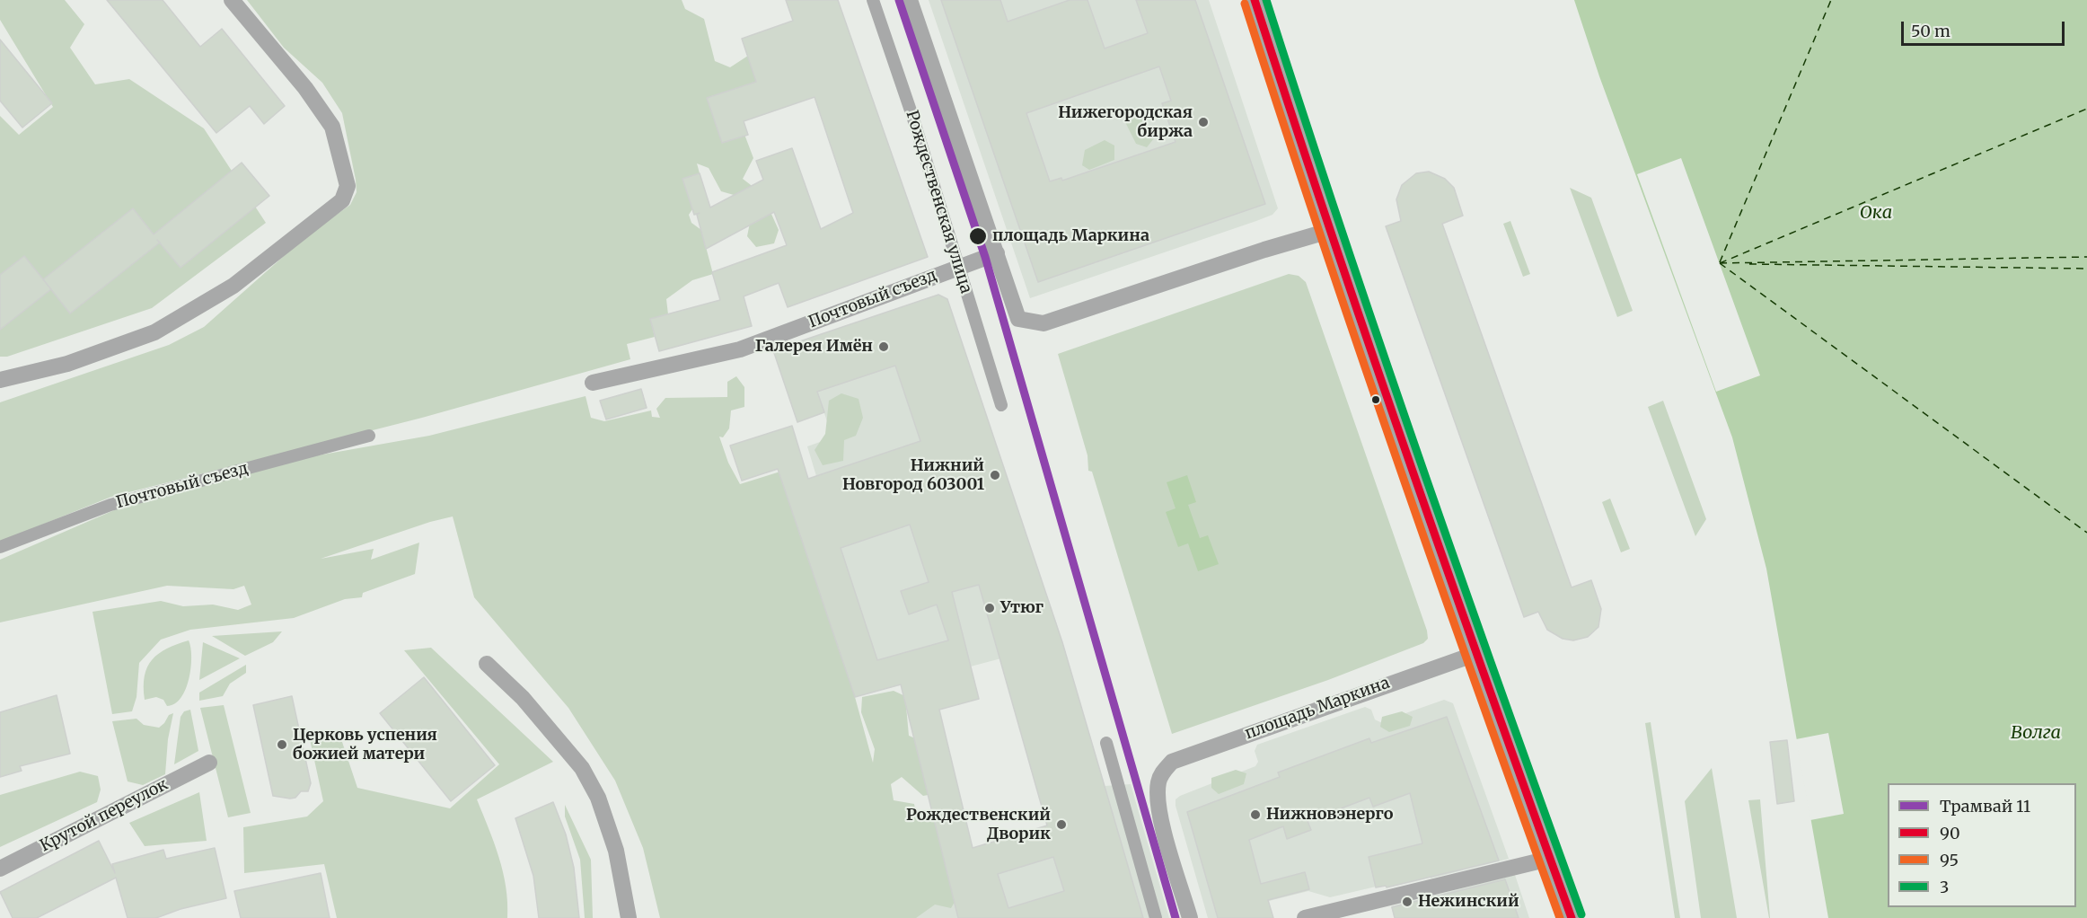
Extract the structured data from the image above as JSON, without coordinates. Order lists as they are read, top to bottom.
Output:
{
  "streets": {
    "street": [
      "Рождественская улица",
      "Почтовый съезд",
      "площадь Маркина",
      "Крутой переулок"
    ]
  },
  "crossings": [
    ["Рождественская улица", "Почтовый съезд"]
  ],
  "water": ["Ока", "Волга"],
  "places": [
    "Нижегородская биржа",
    "площадь Маркина",
    "Галерея Имён",
    "Нижний Новгород 603001",
    "Утюг",
    "Церковь успения божией матери",
    "Нижновэнерго",
    "Рождественский Дворик",
    "Нежинский"
  ],
  "lines": [
    "tram line 11",
    "transit line 90",
    "transit line 3",
    "transit line 95"
  ],
  "legend": [
    "Трамвай 11",
    "90",
    "95",
    "3"
  ],
  "scale_bar": "50 m"
}
